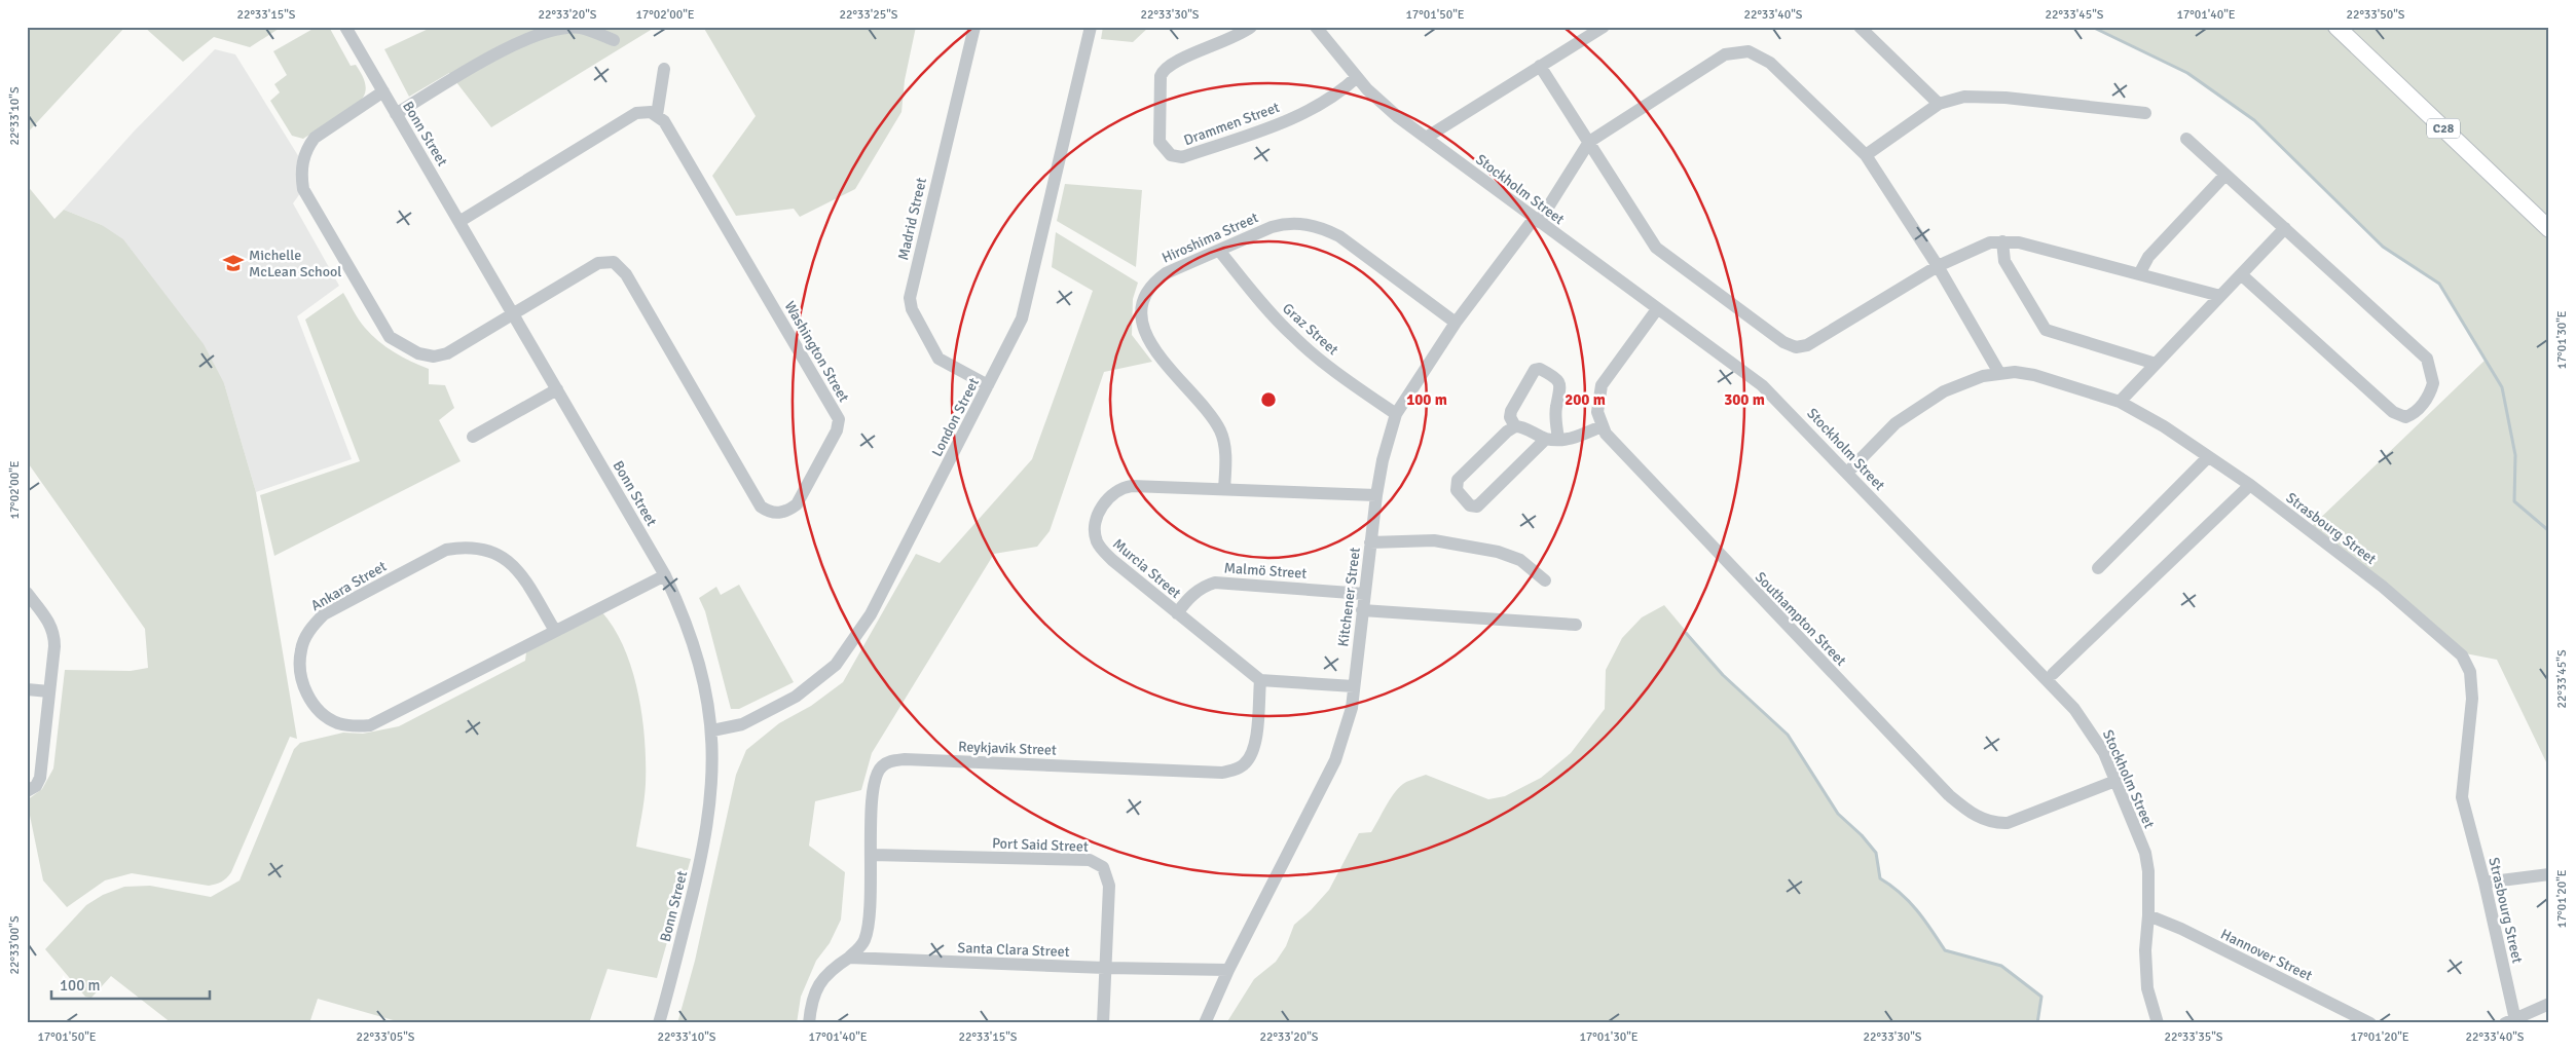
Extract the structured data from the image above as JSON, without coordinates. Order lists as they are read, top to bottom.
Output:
{
  "streets": {
    "main road": ["C28"],
    "street": [
      "Drammen Street",
      "Bonn Street",
      "Stockholm Street",
      "Madrid Street",
      "Hiroshima Street",
      "Graz Street",
      "Washington Street",
      "London Street",
      "Strasbourg Street",
      "Murcia Street",
      "Malmö Street",
      "Ankara Street",
      "Kitchener Street",
      "Southampton Street",
      "Reykjavik Street",
      "Port Said Street",
      "Santa Clara Street",
      "Hannover Street"
    ]
  },
  "crossings": [
    ["Drammen Street", "Stockholm Street"],
    ["Bonn Street", "Washington Street"],
    ["Bonn Street", "London Street"],
    ["Bonn Street", "Ankara Street"],
    ["Stockholm Street", "Strasbourg Street"],
    ["Stockholm Street", "Kitchener Street"],
    ["Stockholm Street", "Southampton Street"],
    ["Stockholm Street", "Hannover Street"],
    ["Madrid Street", "London Street"],
    ["Hiroshima Street", "Graz Street"],
    ["Hiroshima Street", "Murcia Street"],
    ["Hiroshima Street", "Kitchener Street"],
    ["Graz Street", "Kitchener Street"],
    ["Murcia Street", "Malmö Street"],
    ["Murcia Street", "Kitchener Street"],
    ["Murcia Street", "Reykjavik Street"],
    ["Malmö Street", "Kitchener Street"],
    ["Kitchener Street", "Santa Clara Street"],
    ["Reykjavik Street", "Port Said Street"],
    ["Reykjavik Street", "Santa Clara Street"],
    ["Port Said Street", "Santa Clara Street"]
  ],
  "places": {
    "school or university": ["Michelle McLean School"]
  },
  "scale_bar": "100 m",
  "coordinates": [
    "22°33'15\"S",
    "22°33'20\"S",
    "17°02'00\"E",
    "22°33'25\"S",
    "22°33'30\"S",
    "17°01'50\"E",
    "22°33'40\"S",
    "22°33'45\"S",
    "17°01'40\"E",
    "22°33'50\"S",
    "22°33'10\"S",
    "17°01'30\"E",
    "17°01'20\"E",
    "22°33'00\"S",
    "22°33'05\"S",
    "22°33'35\"S"
  ],
  "rings": ["100 m", "200 m", "300 m"]
}
